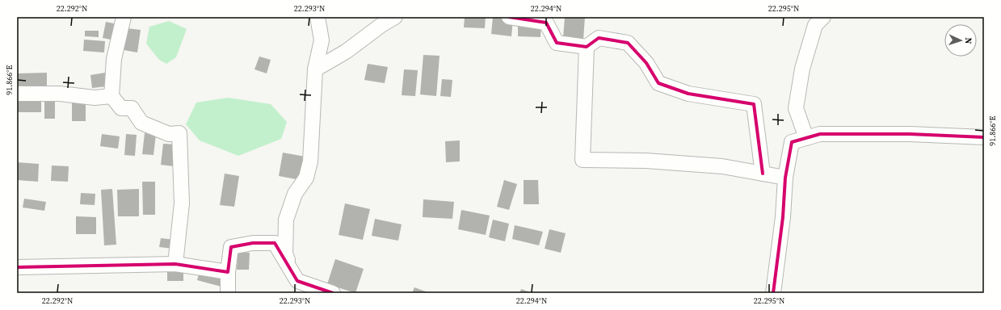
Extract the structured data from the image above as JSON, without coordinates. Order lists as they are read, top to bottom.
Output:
{
  "north": "right",
  "coordinates": [
    "22.292°N",
    "22.293°N",
    "22.294°N",
    "22.295°N",
    "91.866°E"
  ]
}
